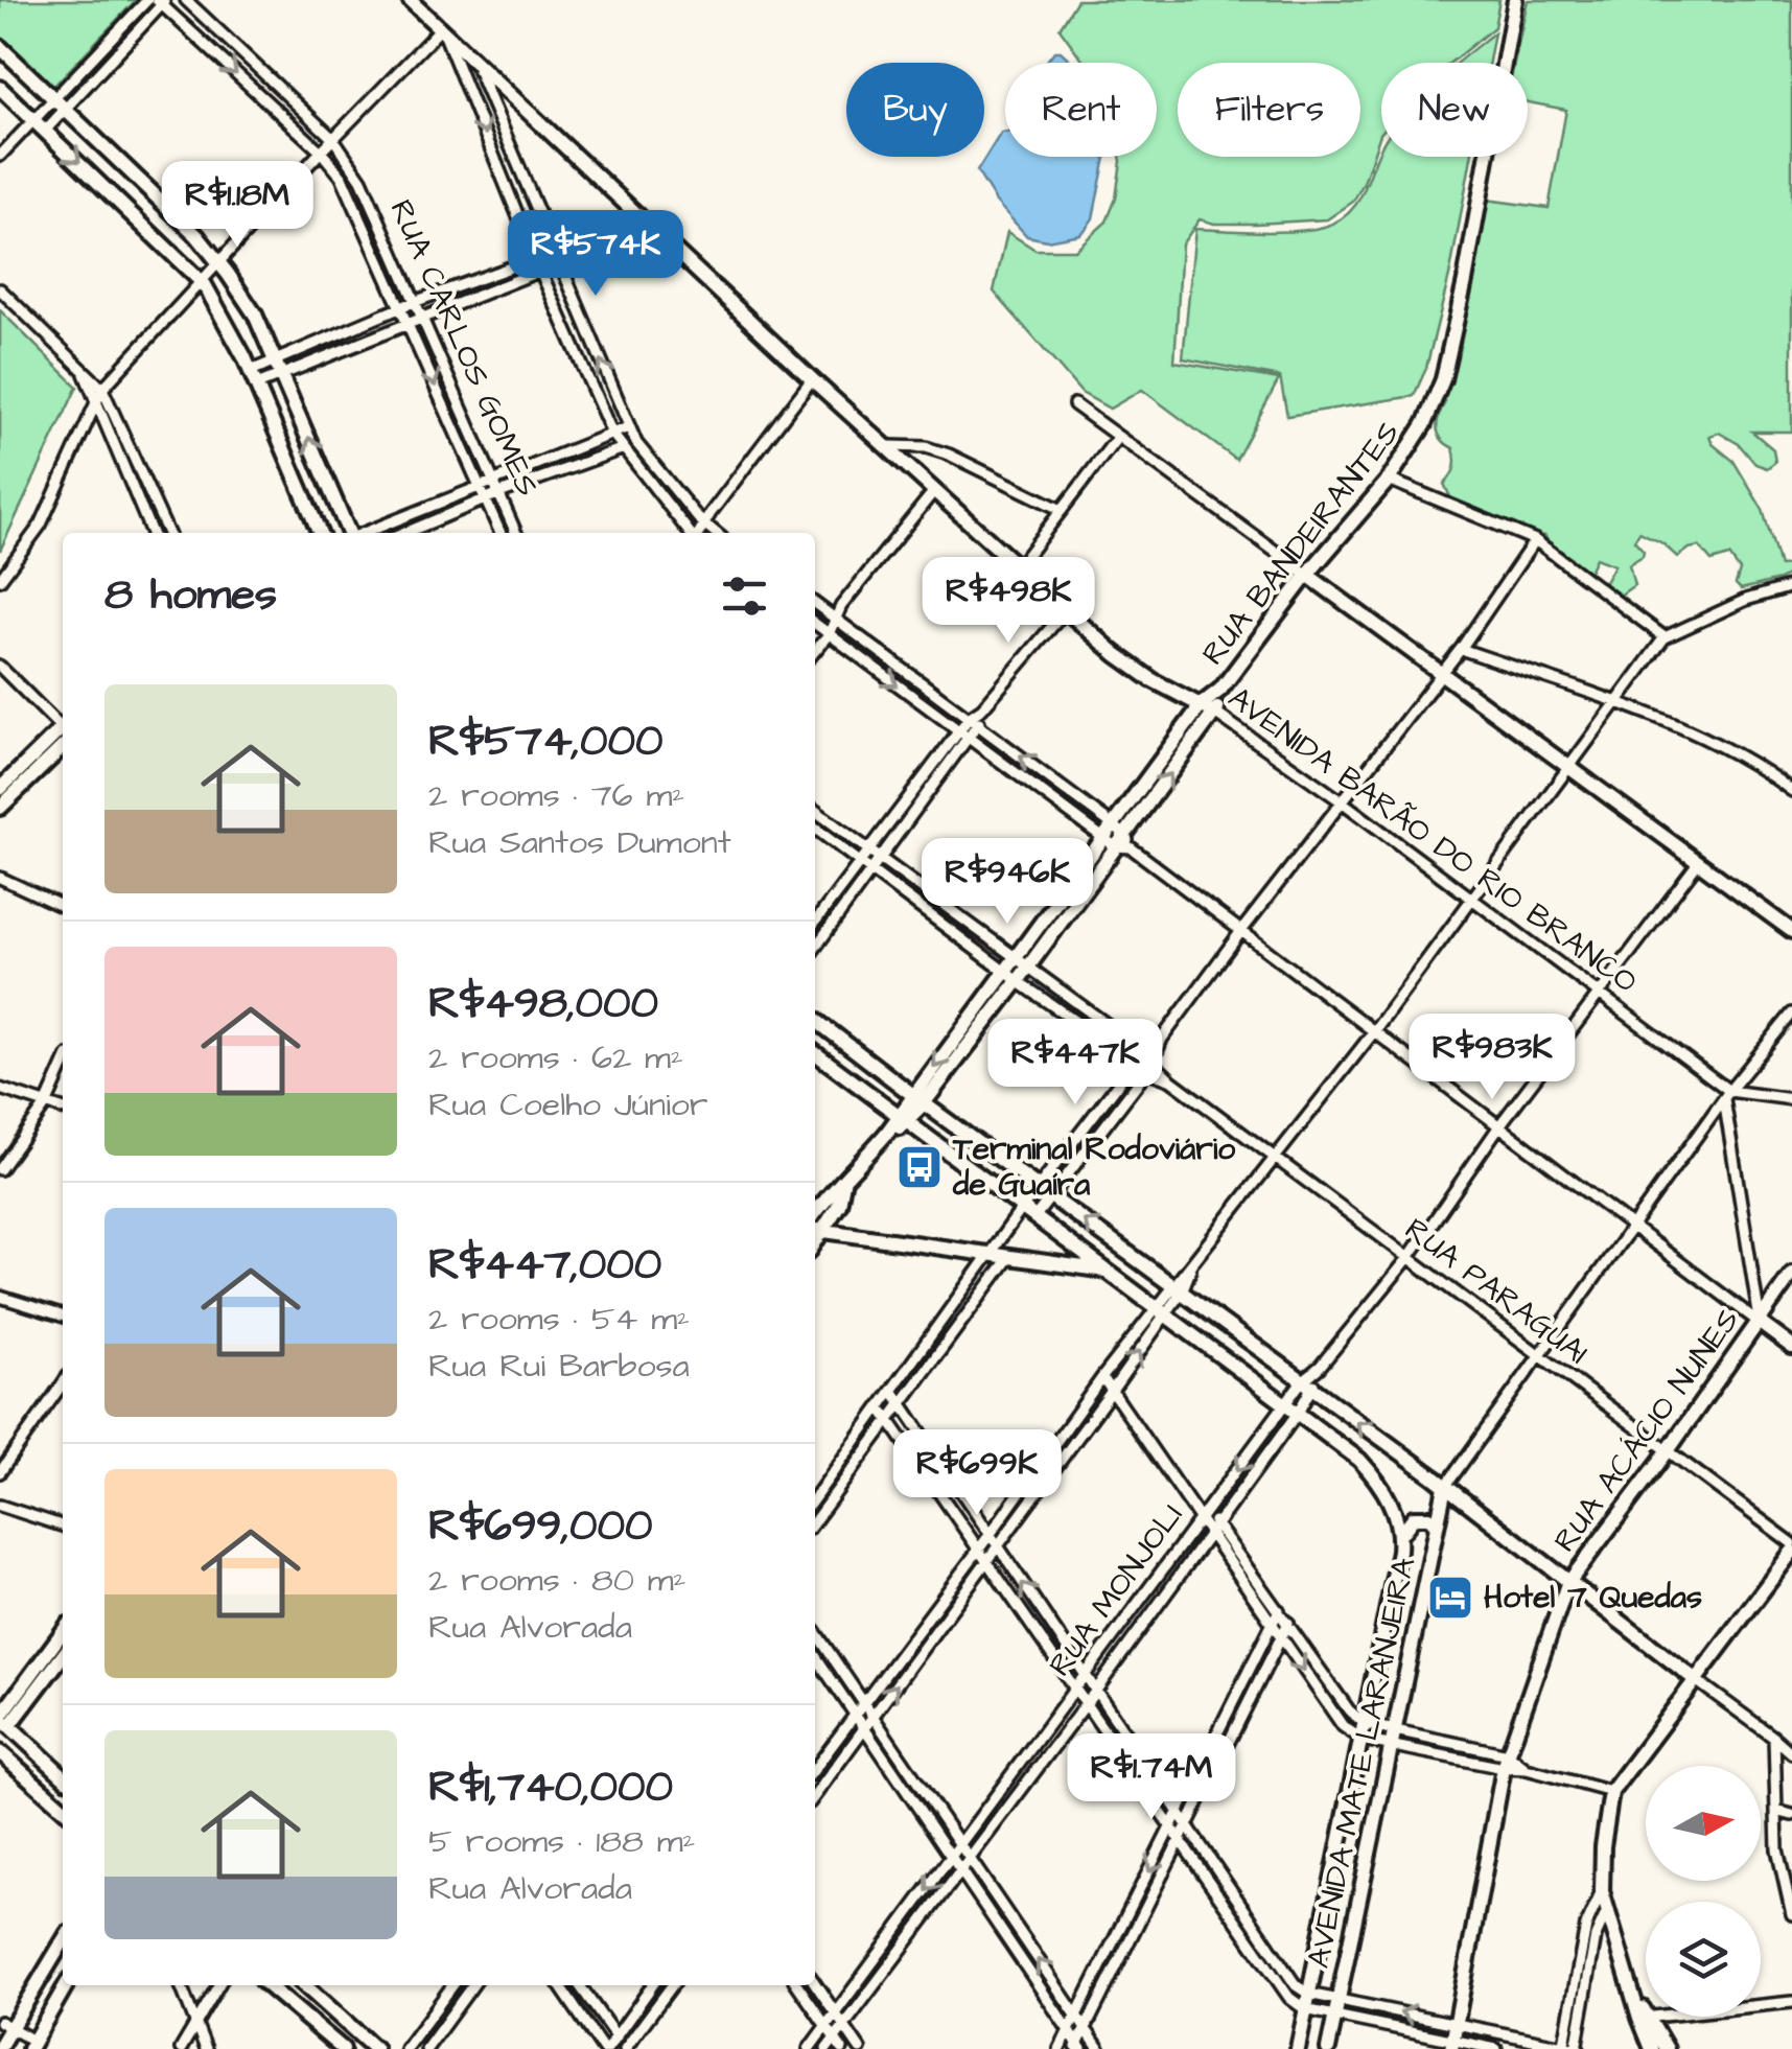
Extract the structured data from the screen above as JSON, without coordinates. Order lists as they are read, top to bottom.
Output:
{
  "streets": {
    "street": [
      "RUA CARLOS GOMES",
      "RUA BANDEIRANTES",
      "AVENIDA BARÃO DO RIO BRANCO",
      "RUA PARAGUAI",
      "RUA ACÁCIO NUNES",
      "RUA MONJOLI",
      "AVENIDA MATE LARANJEIRA"
    ]
  },
  "crossings": [
    ["RUA BANDEIRANTES", "AVENIDA BARÃO DO RIO BRANCO"],
    ["RUA BANDEIRANTES", "RUA PARAGUAI"],
    ["AVENIDA BARÃO DO RIO BRANCO", "RUA MONJOLI"],
    ["RUA PARAGUAI", "RUA ACÁCIO NUNES"],
    ["RUA PARAGUAI", "RUA MONJOLI"]
  ],
  "places": {
    "bus stop": ["Terminal Rodoviário de Guaíra"],
    "hotel": ["Hotel 7 Quedas"]
  },
  "north": "right",
  "page": {
    "chip": [
      "Buy",
      "Rent",
      "Filters",
      "New"
    ],
    "price": [
      "R$1.18M",
      "R$574K",
      "R$498K",
      "R$946K",
      "R$983K",
      "R$447K",
      "R$699K",
      "R$1.74M"
    ],
    "heading": "8 homes",
    "list": [
      {
        "name": "R$574,000",
        "note": "2 rooms · 76 m² · Rua Santos Dumont"
      },
      {
        "name": "R$498,000",
        "note": "2 rooms · 62 m² · Rua Coelho Júnior"
      },
      {
        "name": "R$447,000",
        "note": "2 rooms · 54 m² · Rua Rui Barbosa"
      },
      {
        "name": "R$699,000",
        "note": "2 rooms · 80 m² · Rua Alvorada"
      },
      {
        "name": "R$1,740,000",
        "note": "5 rooms · 188 m² · Rua Alvorada"
      }
    ]
  }
}
